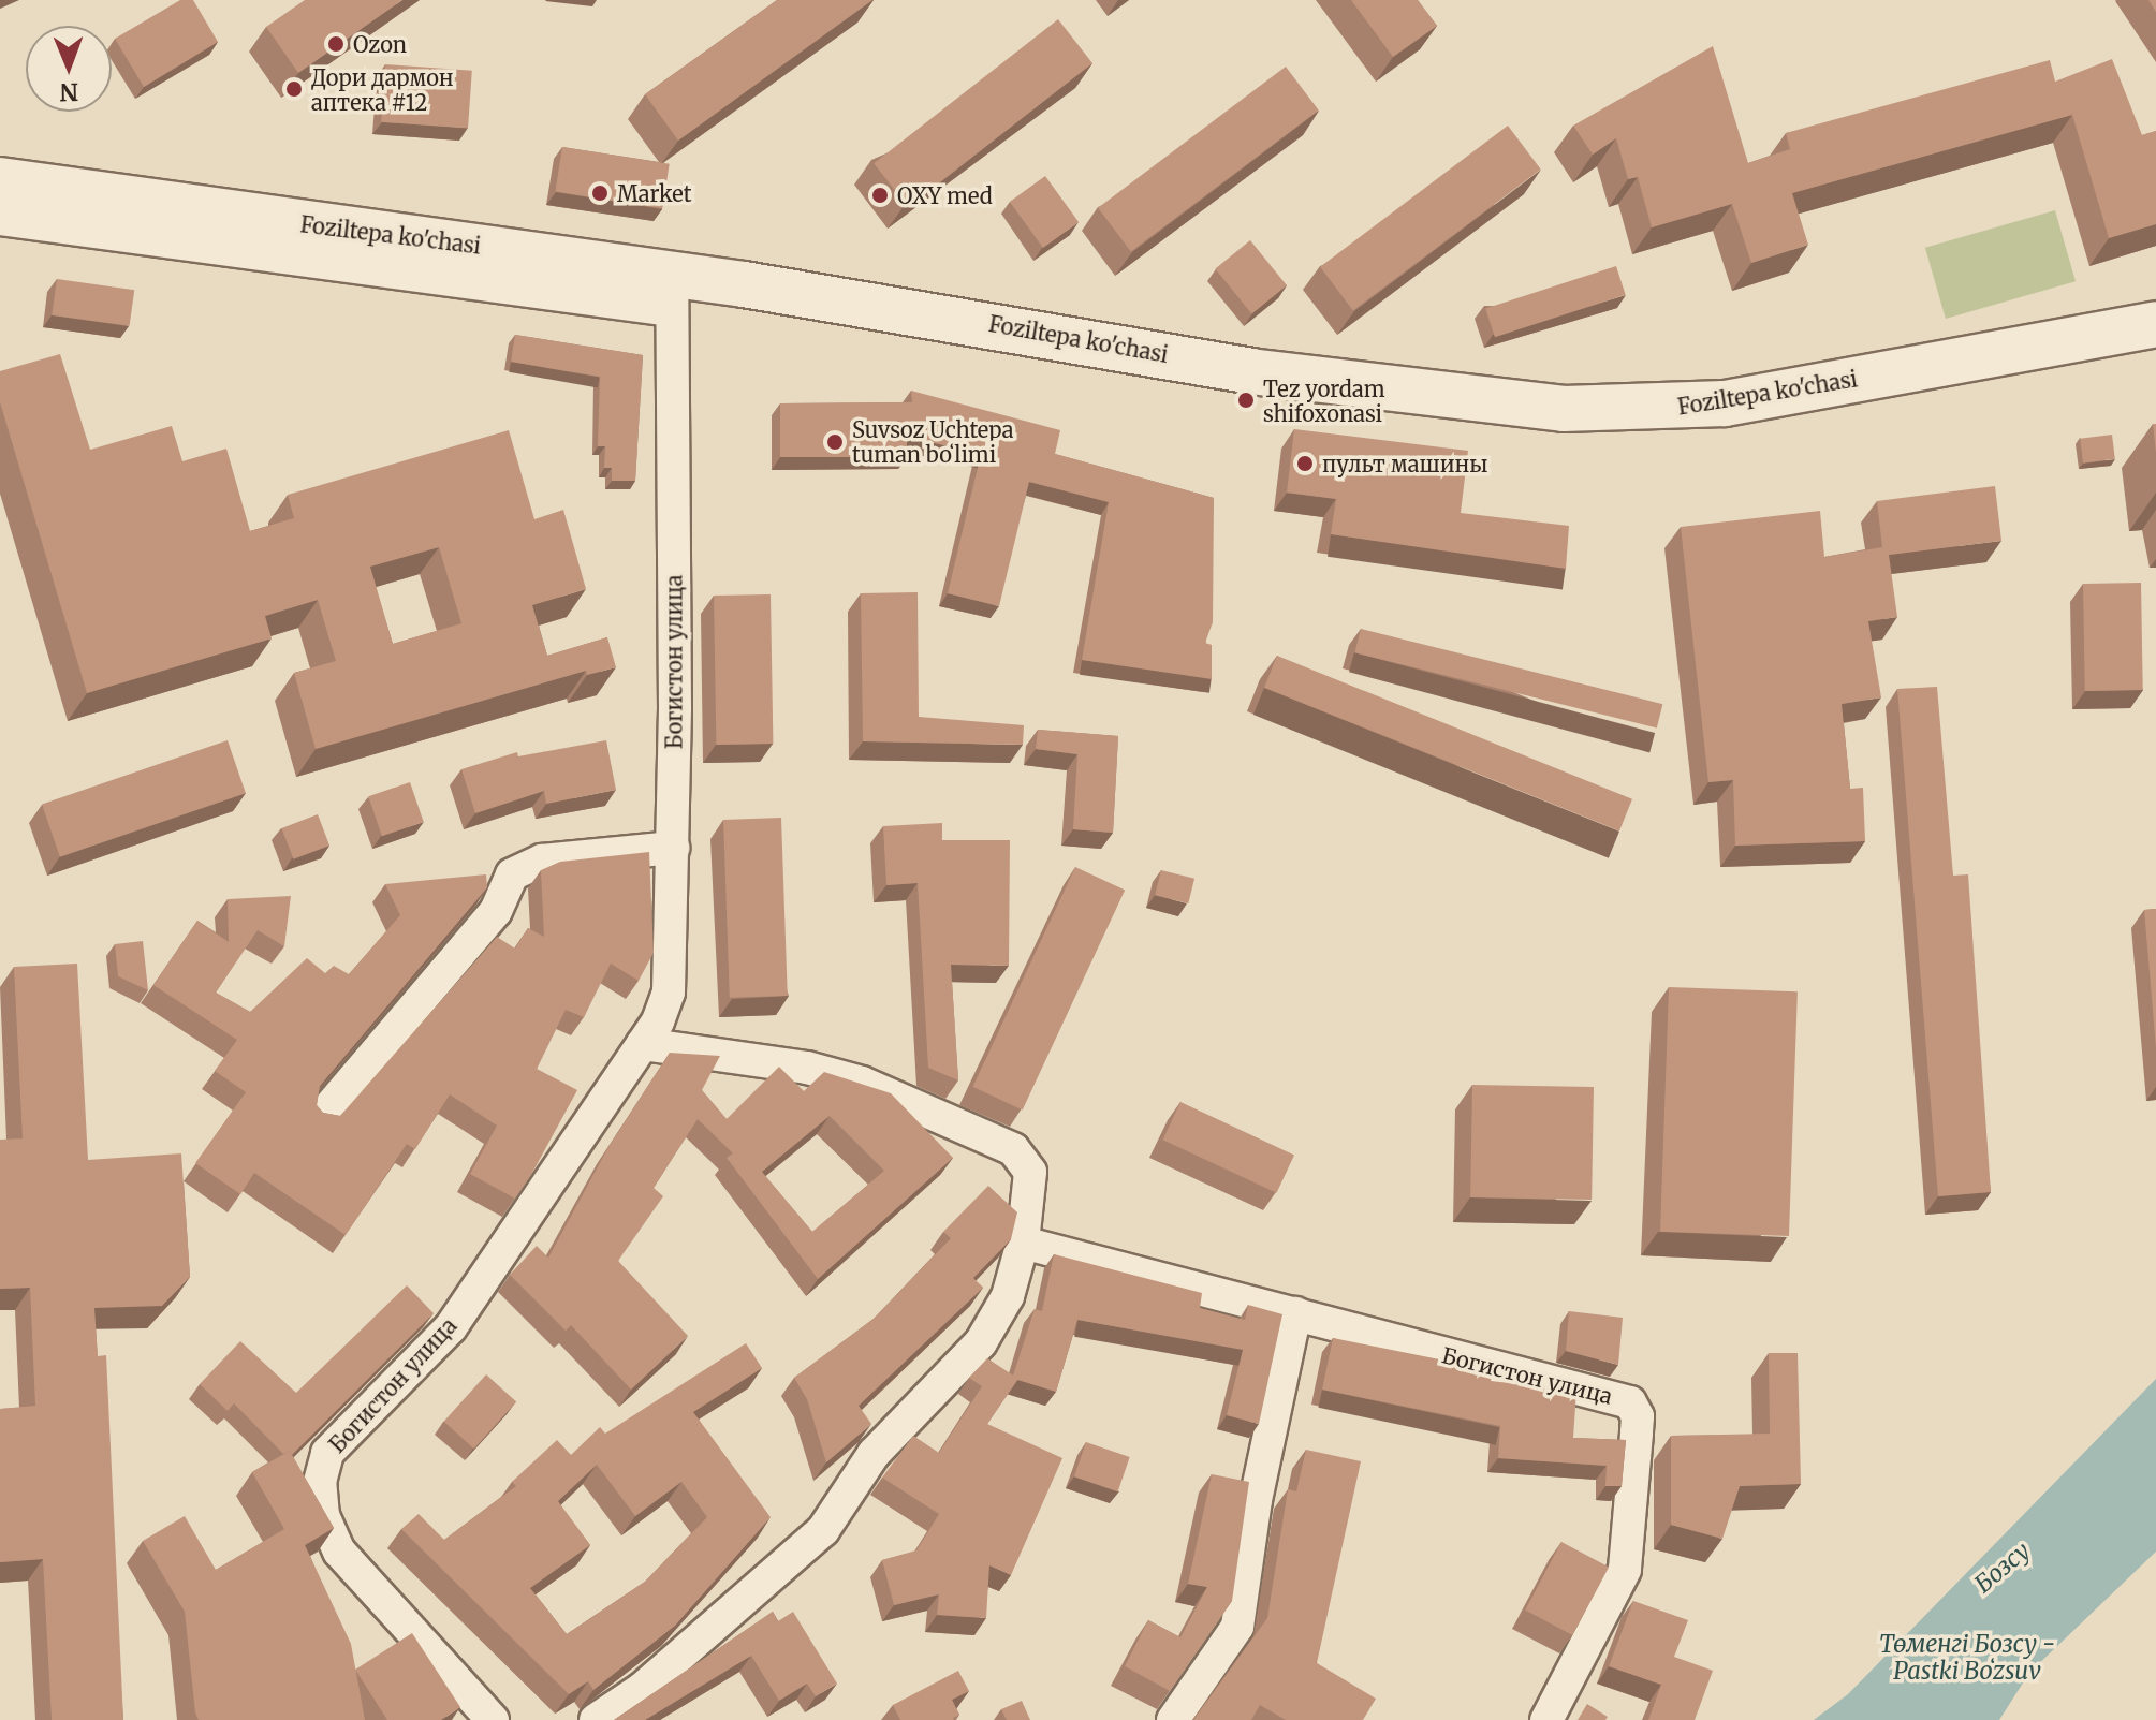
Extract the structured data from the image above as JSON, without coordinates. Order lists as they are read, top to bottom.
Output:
{
  "streets": {
    "main road": ["Foziltepa ko'chasi"],
    "street": ["Богистон улица"]
  },
  "crossings": [
    ["Foziltepa ko'chasi", "Богистон улица"]
  ],
  "water": ["Бозсу", "Төменгі Бозсу - Pastki Boʻzsuv"],
  "places": [
    "Ozon",
    "Дори дармон аптека #12",
    "Market",
    "OXY med",
    "Tez yordam shifoxonasi",
    "Suvsoz Uchtepa tuman boʻlimi",
    "пульт машины"
  ],
  "north": "bottom"
}
